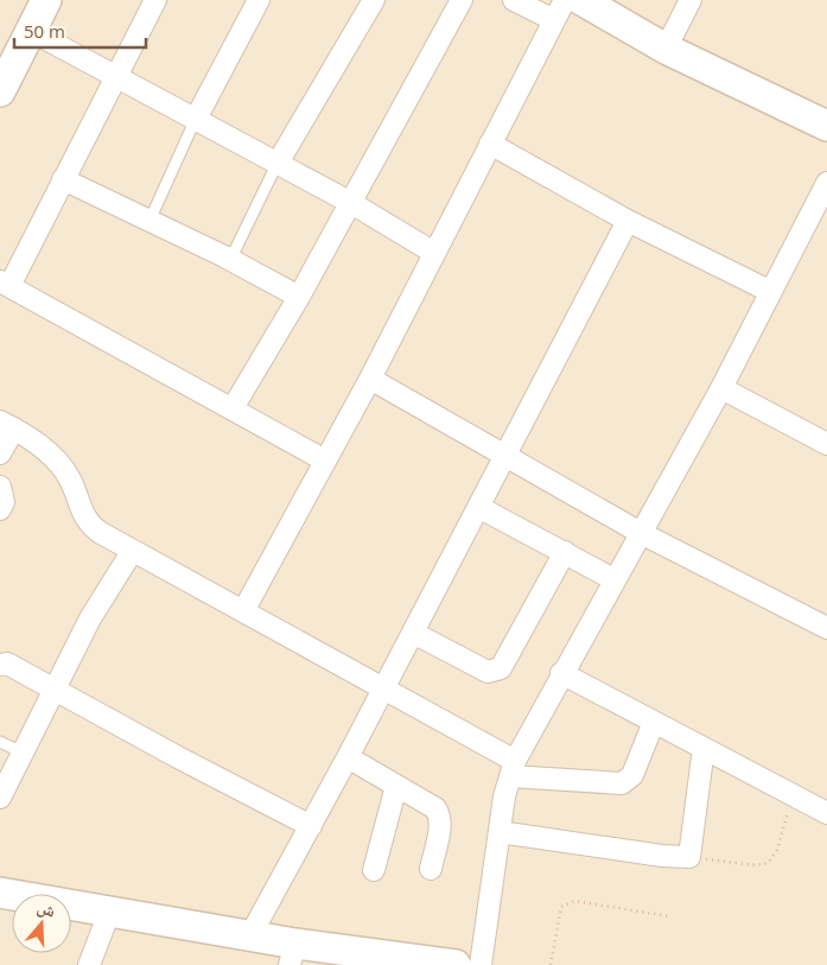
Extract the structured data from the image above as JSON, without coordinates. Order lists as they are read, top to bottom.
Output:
{
  "scale_bar": "50 m",
  "north": "top"
}
